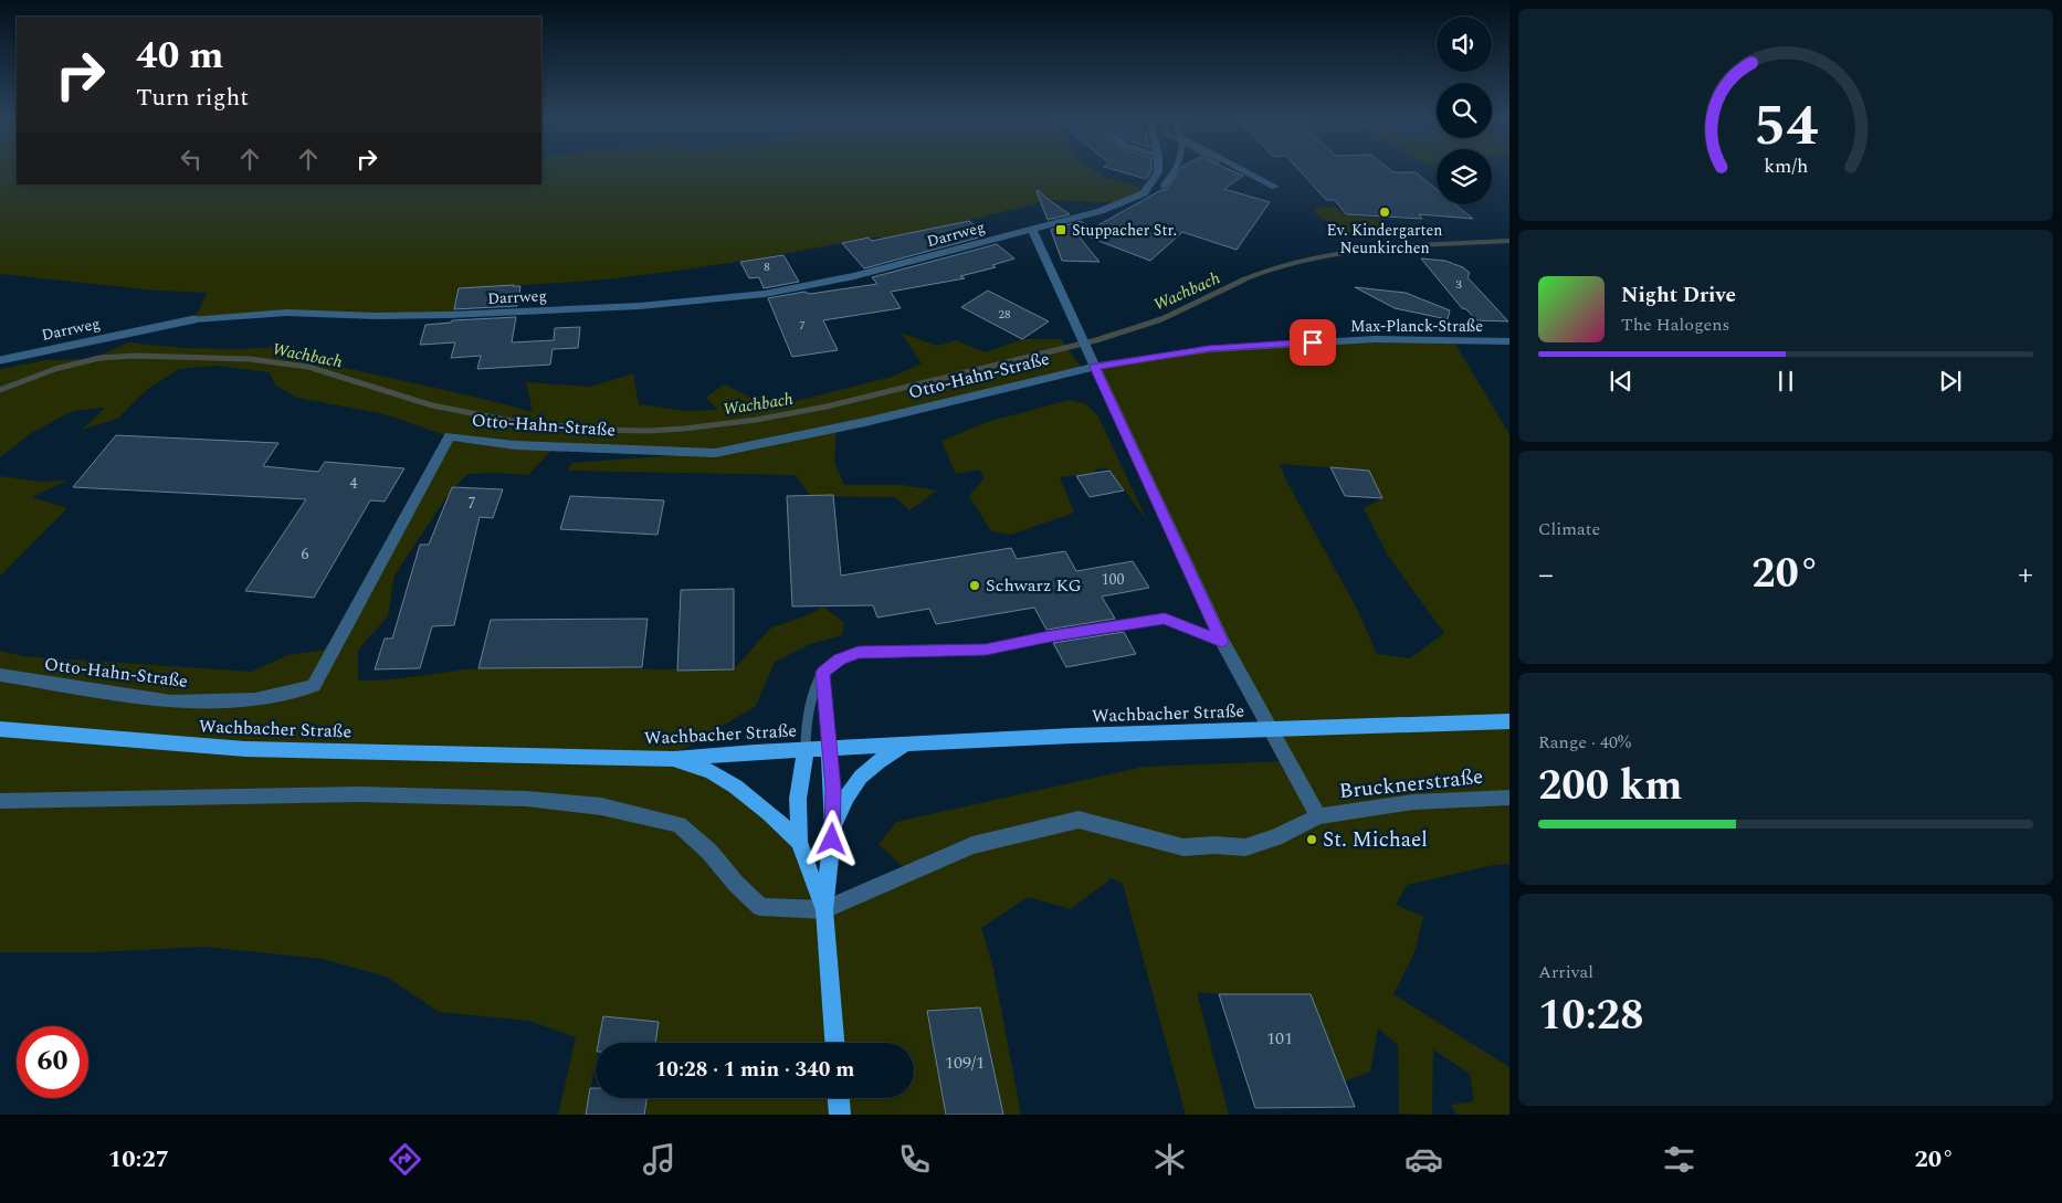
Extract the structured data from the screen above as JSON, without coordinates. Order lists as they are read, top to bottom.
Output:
{
  "streets": {
    "main road": ["Wachbacher Straße"],
    "street": [
      "Darrweg",
      "Max-Planck-Straße",
      "Otto-Hahn-Straße",
      "Brucknerstraße"
    ]
  },
  "crossings": [
    ["Max-Planck-Straße", "Otto-Hahn-Straße"]
  ],
  "water": ["Wachbach"],
  "places": {
    "other": ["Ev. Kindergarten Neunkirchen", "Schwarz KG", "St. Michael"],
    "transit": ["Stuppacher Str."]
  },
  "house_numbers": [
    "8",
    "3",
    "28",
    "7",
    "4",
    "7",
    "6",
    "100",
    "101",
    "109/1"
  ],
  "page": {
    "turn": ["40 m", "Turn right"],
    "song": ["Night Drive", "The Halogens"],
    "tile": [
      "Climate",
      ["Range · 40%", "200 km"],
      ["Arrival", "10:28"]
    ],
    "heat": ["−", "20°", "+"],
    "limit": "60",
    "trip": "10:28 · 1 min · 340 m",
    "tabs": ["10:27", "20°"],
    "gauge": ["54", "km/h"]
  }
}
